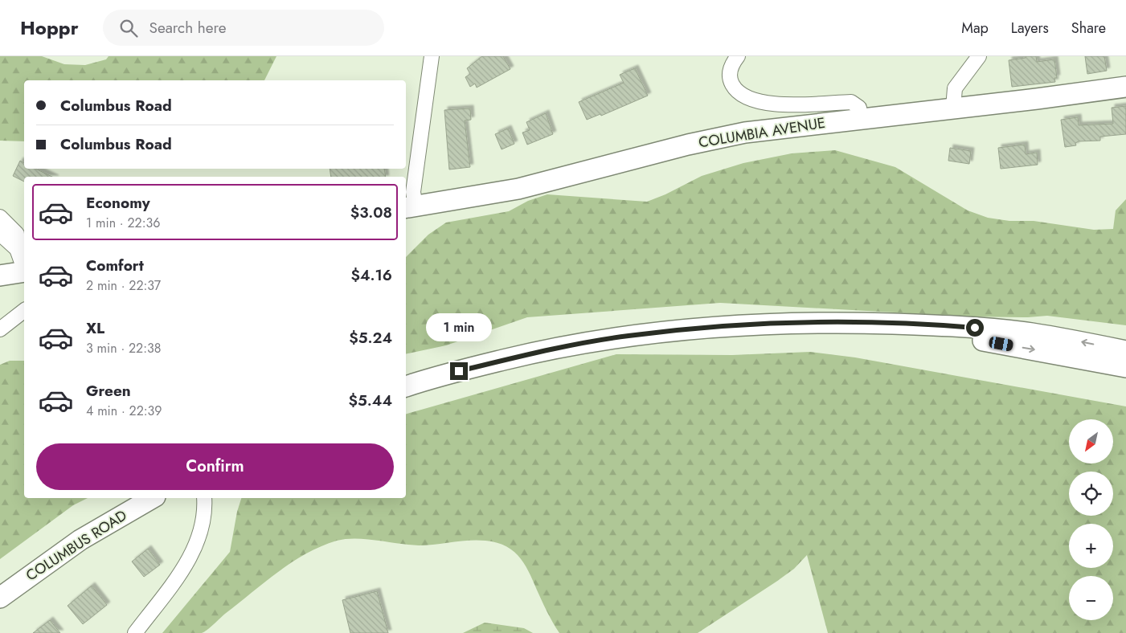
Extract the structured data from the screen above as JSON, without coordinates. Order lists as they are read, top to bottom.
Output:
{
  "streets": {
    "main road": ["COLUMBIA AVENUE", "COLUMBUS ROAD"]
  },
  "north": "bottom left",
  "page": {
    "header": "Hoppr",
    "search": "Search here",
    "nav": ["Map", "Layers", "Share"],
    "banner": ["Columbus Road", "Columbus Road"],
    "list": [
      {
        "name": "Economy",
        "note": "1 min · 22:36",
        "value": "$3.08"
      },
      {
        "name": "Comfort",
        "note": "2 min · 22:37",
        "value": "$4.16"
      },
      {
        "name": "XL",
        "note": "3 min · 22:38",
        "value": "$5.24"
      },
      {
        "name": "Green",
        "note": "4 min · 22:39",
        "value": "$5.44"
      }
    ],
    "bubble": "1 min",
    "map_buttons": ["+", "−"],
    "buttons": "Confirm"
  }
}
